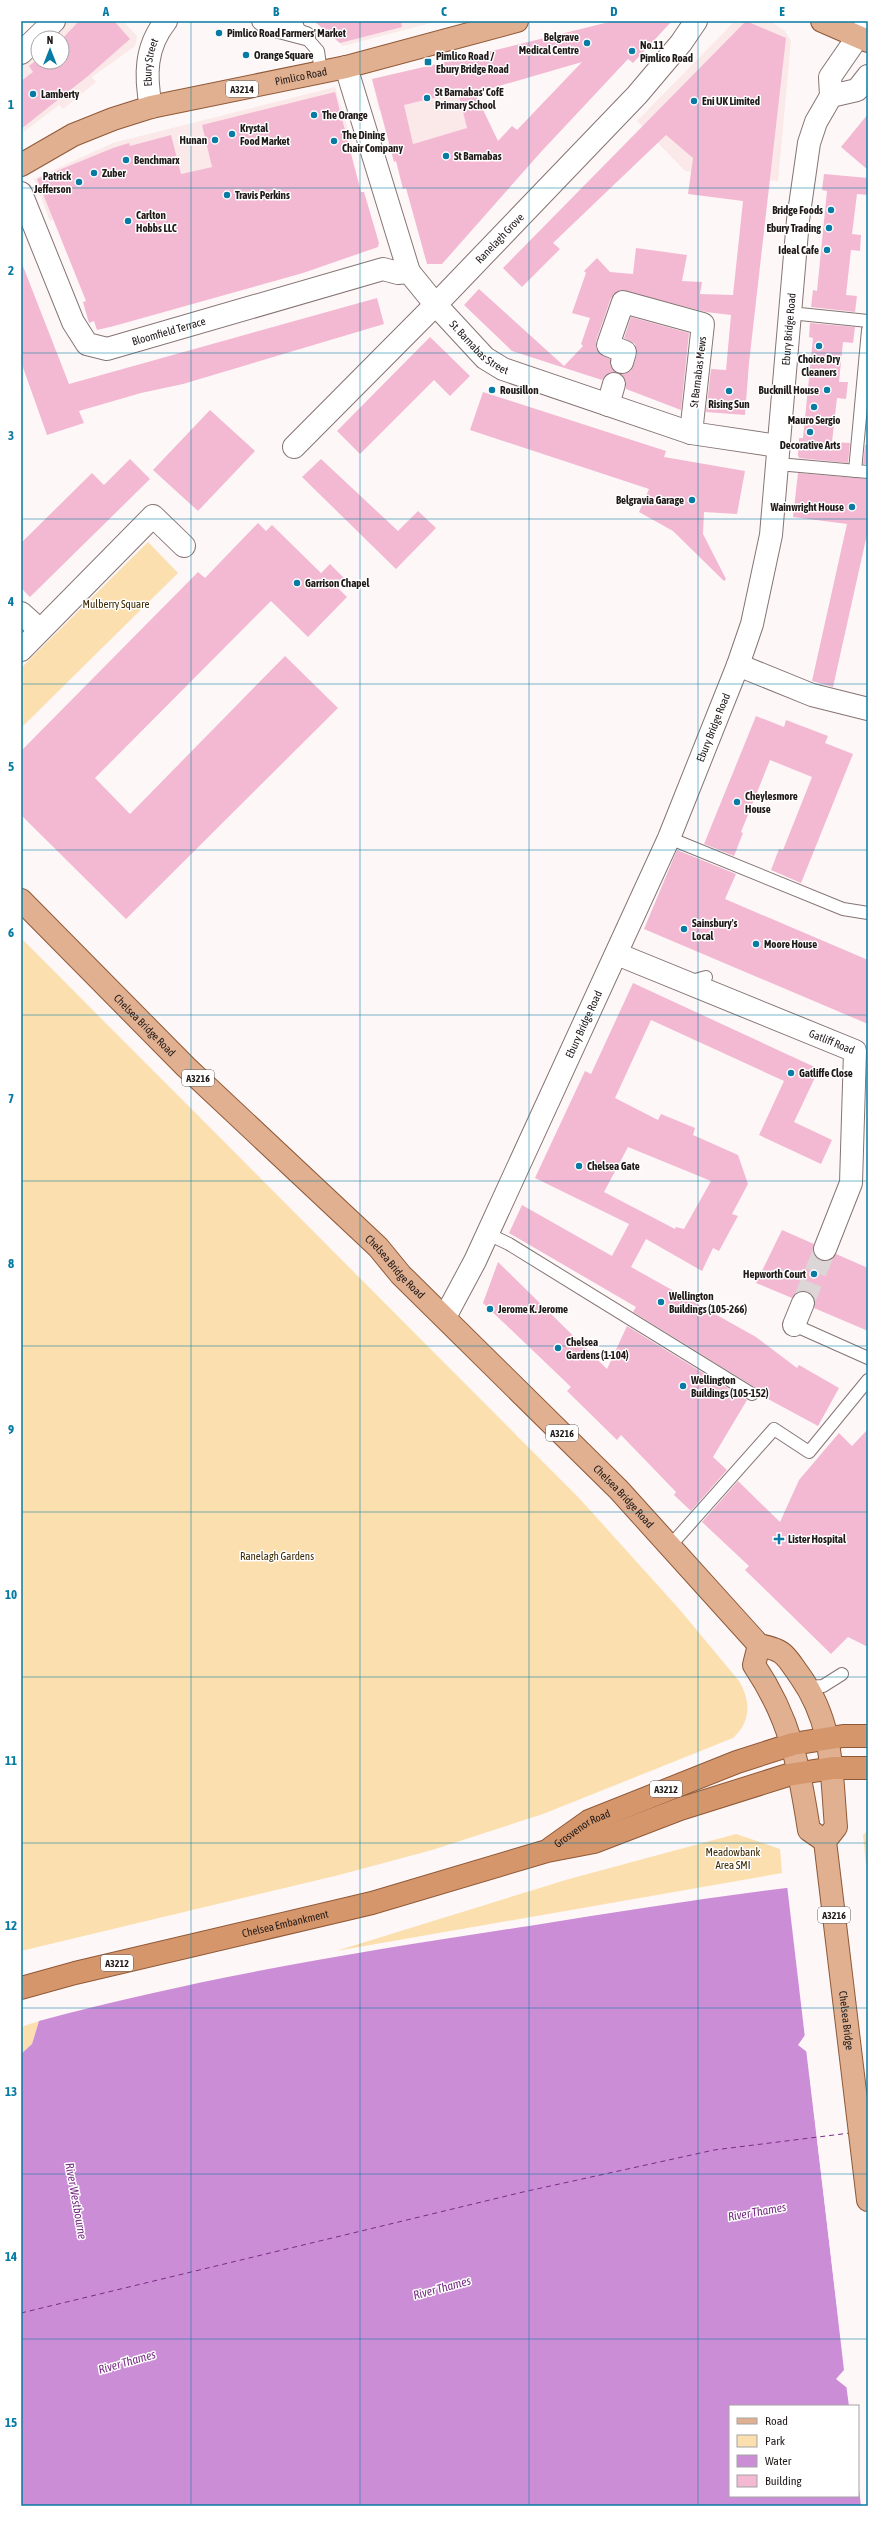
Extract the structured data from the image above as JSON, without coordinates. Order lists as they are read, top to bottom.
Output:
{
  "streets": {
    "highway": ["A3212", "Grosvenor Road", "Chelsea Embankment"],
    "main road": [
      "Pimlico Road",
      "A3214",
      "Chelsea Bridge Road",
      "A3216",
      "Chelsea Bridge"
    ],
    "street": [
      "Ebury Street",
      "Ranelagh Grove",
      "Ebury Bridge Road",
      "Bloomfield Terrace",
      "St. Barnabas Street",
      "St Barnabas Mews",
      "Gatliff Road"
    ]
  },
  "crossings": [
    ["Ebury Street", "Pimlico Road"],
    ["Pimlico Road", "St. Barnabas Street"],
    ["Ranelagh Grove", "St. Barnabas Street"],
    ["Ebury Bridge Road", "St. Barnabas Street"],
    ["Ebury Bridge Road", "Chelsea Bridge Road"],
    ["Ebury Bridge Road", "Gatliff Road"],
    ["Bloomfield Terrace", "St. Barnabas Street"],
    ["St. Barnabas Street", "St Barnabas Mews"],
    ["Grosvenor Road", "Chelsea Embankment"]
  ],
  "water": ["River Westbourne", "River Thames"],
  "parks": ["Mulberry Square", "Ranelagh Gardens", "Meadowbank Area SMI"],
  "places": {
    "other": [
      "Pimlico Road Farmers' Market",
      "Belgrave Medical Centre",
      "No.11 Pimlico Road",
      "Orange Square",
      "Lamberty",
      "St Barnabas' CofE Primary School",
      "Eni UK Limited",
      "The Orange",
      "Krystal Food Market",
      "Hunan",
      "The Dining Chair Company",
      "St Barnabas",
      "Benchmarx",
      "Zuber",
      "Patrick Jefferson",
      "Travis Perkins",
      "Bridge Foods",
      "Carlton Hobbs LLC",
      "Ebury Trading",
      "Ideal Cafe",
      "Choice Dry Cleaners",
      "Rousillon",
      "Bucknill House",
      "Rising Sun",
      "Mauro Sergio",
      "Decorative Arts",
      "Belgravia Garage",
      "Wainwright House",
      "Garrison Chapel",
      "Cheylesmore House",
      "Sainsbury's Local",
      "Moore House",
      "Gatliffe Close",
      "Chelsea Gate",
      "Hepworth Court",
      "Wellington Buildings (105-266)",
      "Jerome K. Jerome",
      "Chelsea Gardens (1-104)",
      "Wellington Buildings (105-152)"
    ],
    "transit": ["Pimlico Road / Ebury Bridge Road"],
    "health": ["Lister Hospital"]
  },
  "legend": [
    "Road",
    "Park",
    "Water",
    "Building"
  ],
  "north": "top",
  "grid": {
    "columns": [
      "A",
      "B",
      "C",
      "D",
      "E"
    ],
    "rows": [
      "1",
      "2",
      "3",
      "4",
      "5",
      "6",
      "7",
      "8",
      "9",
      "10",
      "11",
      "12",
      "13",
      "14",
      "15"
    ]
  }
}
